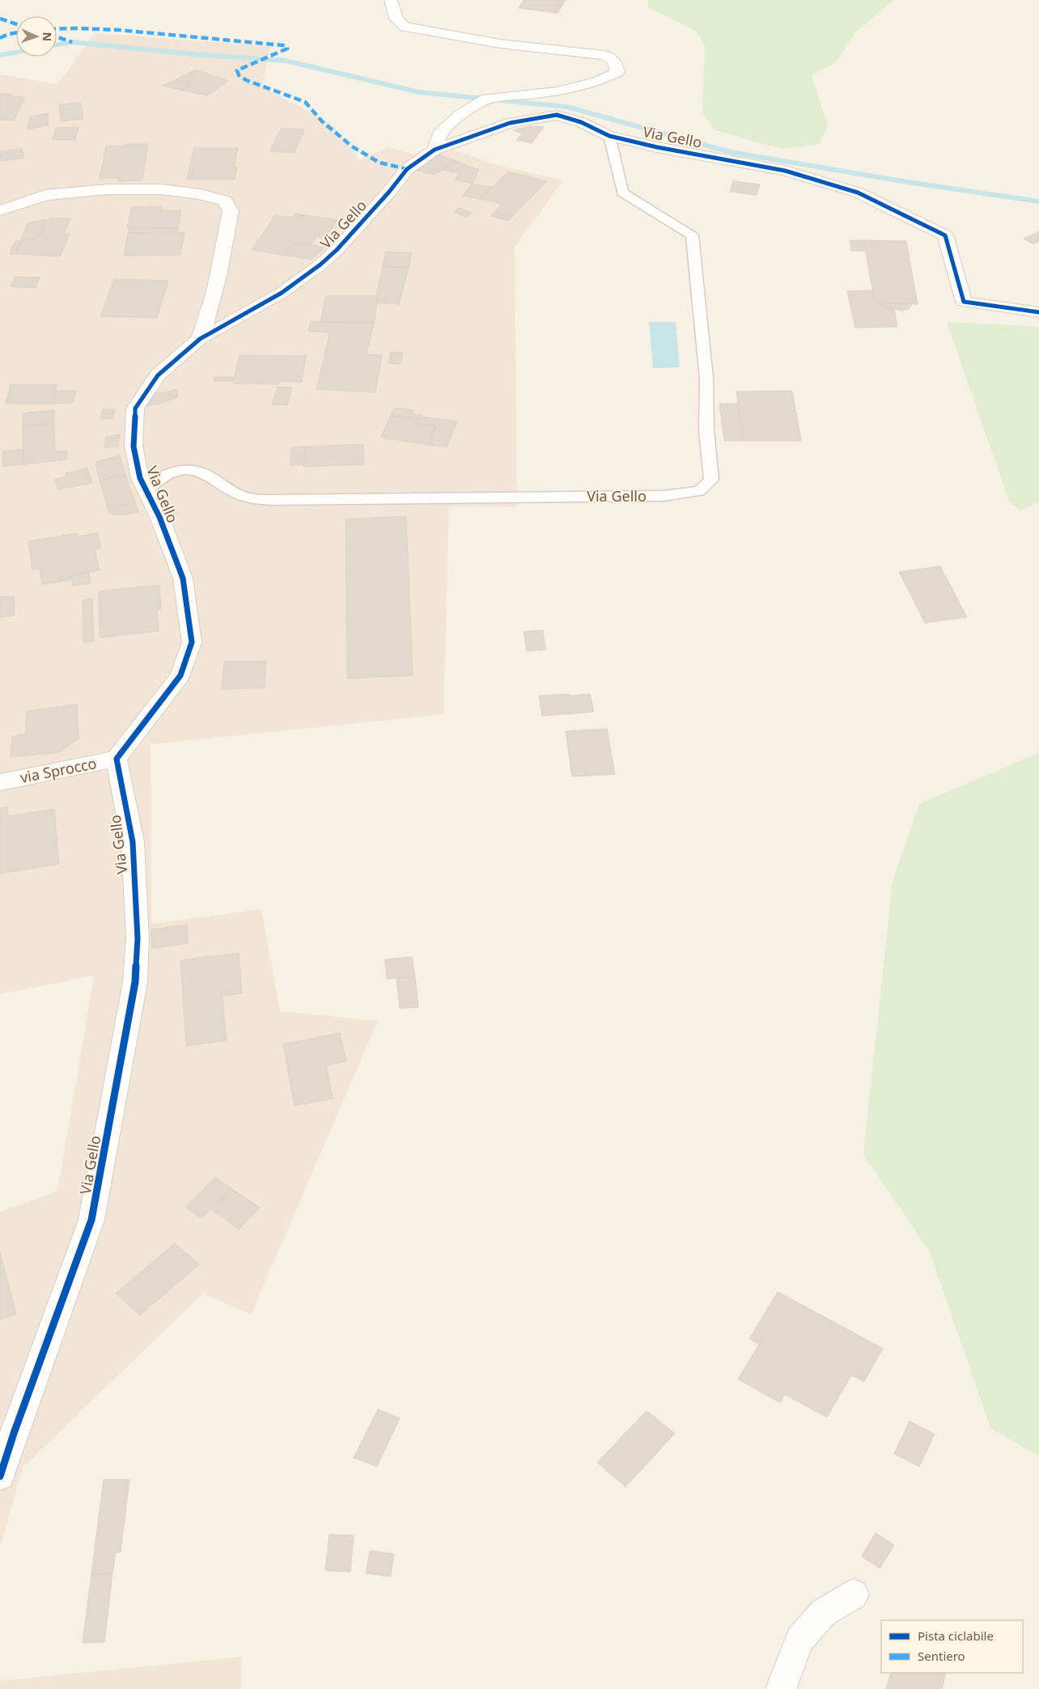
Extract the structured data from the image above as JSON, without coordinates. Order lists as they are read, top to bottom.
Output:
{
  "streets": {
    "street": ["Via Gello", "via Sprocco"]
  },
  "crossings": [
    ["Via Gello", "via Sprocco"]
  ],
  "legend": ["Pista ciclabile", "Sentiero"],
  "north": "right"
}
